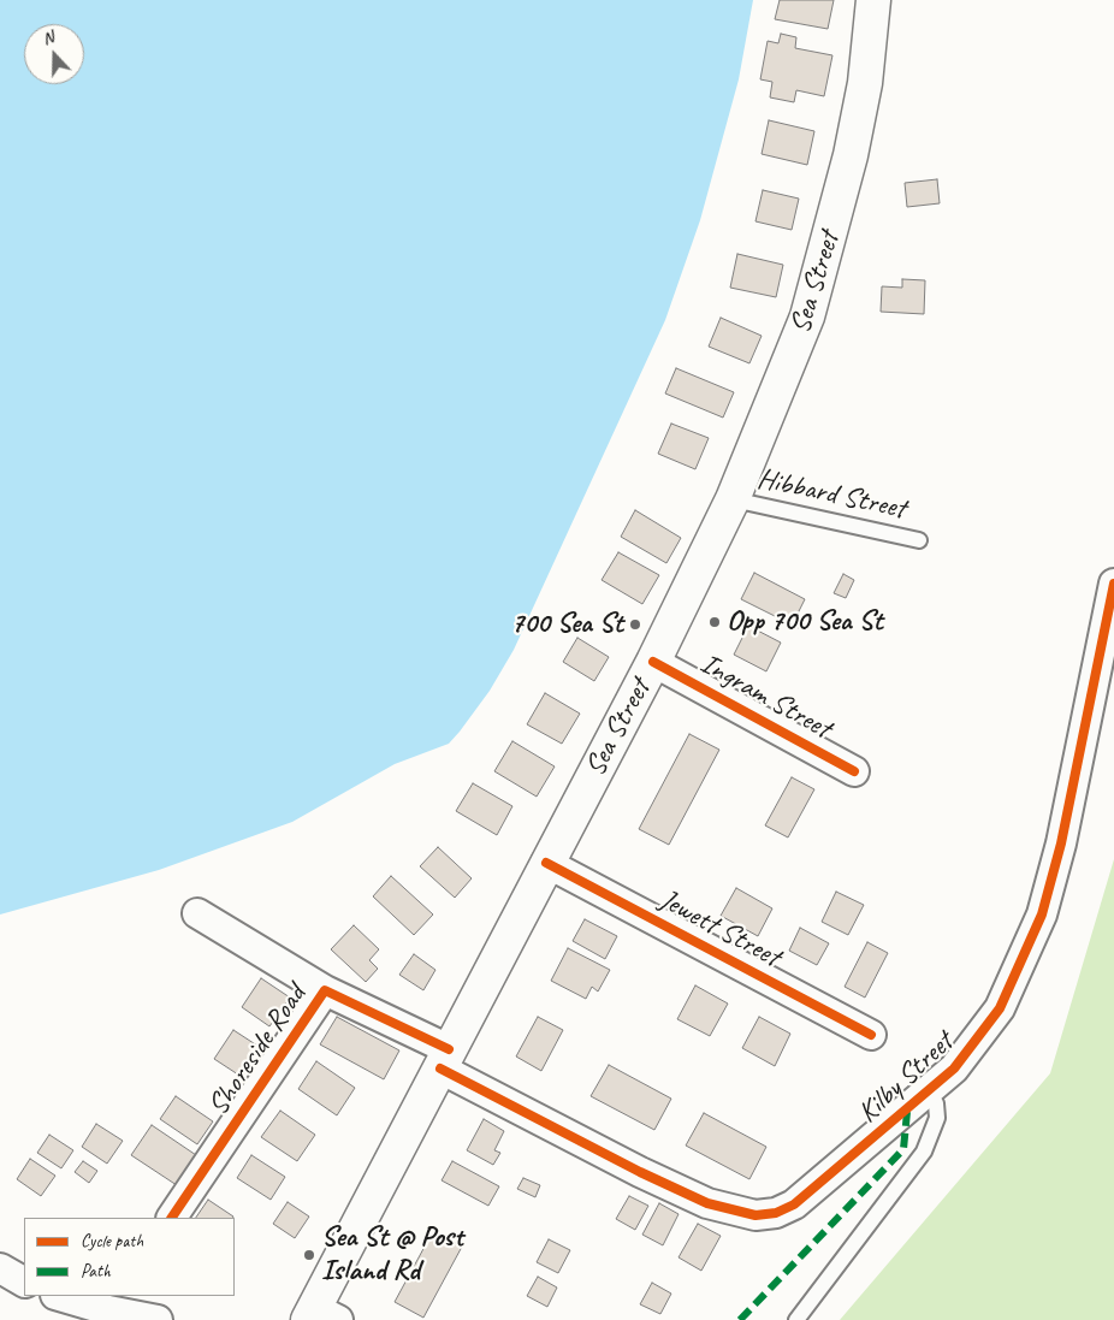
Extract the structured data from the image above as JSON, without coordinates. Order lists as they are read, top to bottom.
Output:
{
  "streets": {
    "main road": ["Sea Street"],
    "street": [
      "Ingram Street",
      "Jewett Street",
      "Shoreside Road",
      "Kilby Street"
    ],
    "lane": ["Hibbard Street"]
  },
  "crossings": [
    ["Sea Street", "Hibbard Street"],
    ["Sea Street", "Ingram Street"],
    ["Sea Street", "Jewett Street"],
    ["Sea Street", "Shoreside Road"],
    ["Sea Street", "Kilby Street"],
    ["Shoreside Road", "Kilby Street"]
  ],
  "places": ["Opp 700 Sea St", "700 Sea St", "Sea St @ Post Island Rd"],
  "legend": ["Cycle path", "Path"],
  "north": "top"
}
